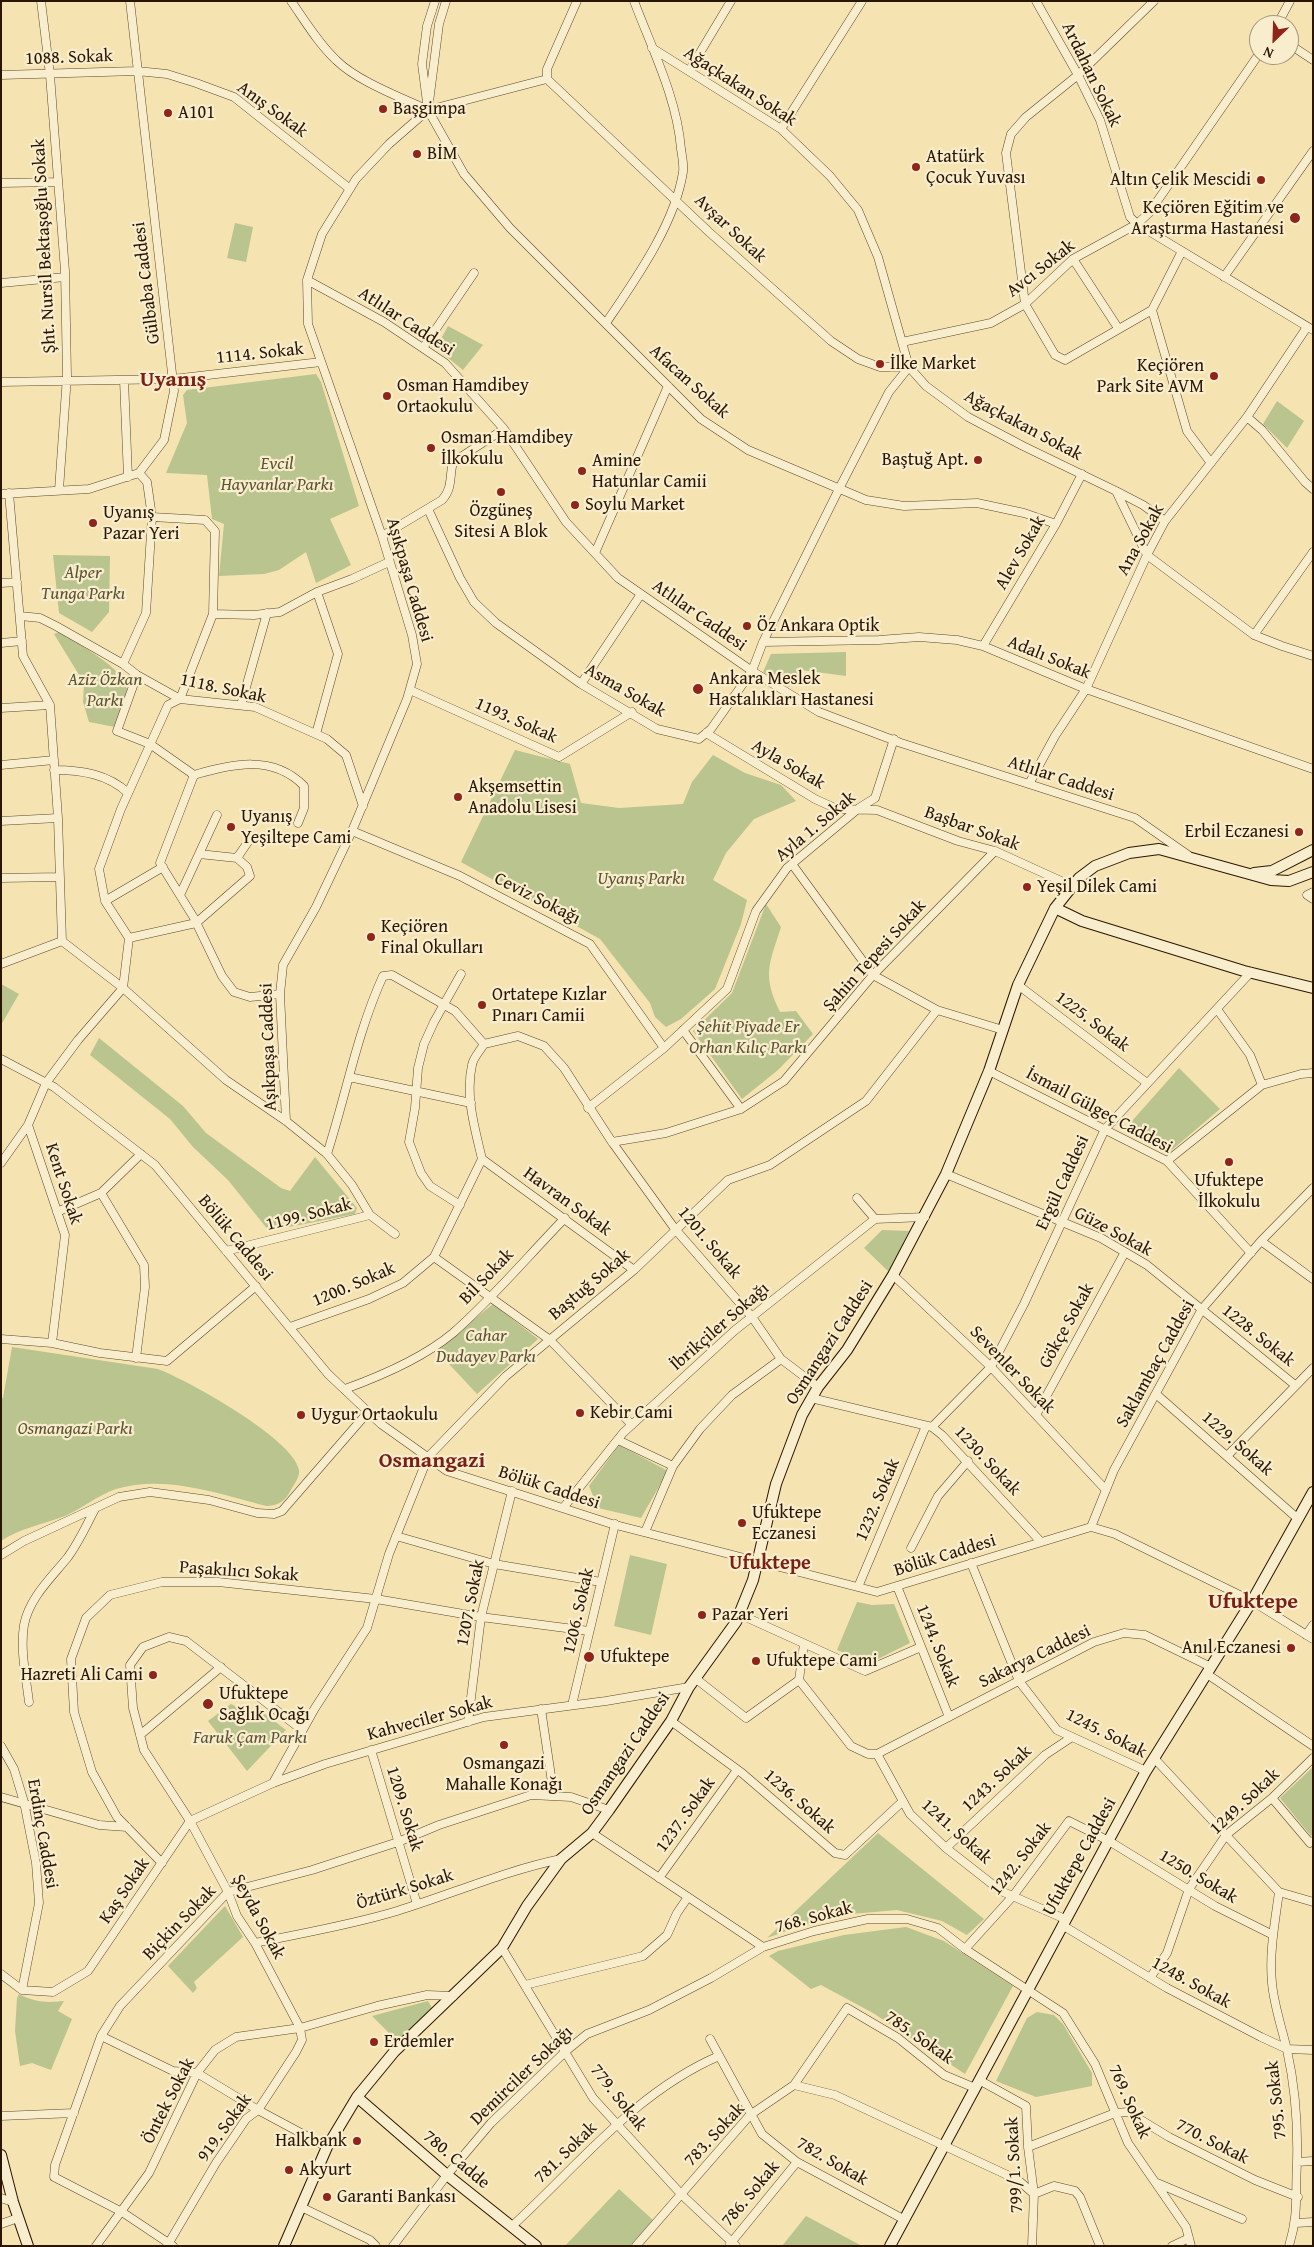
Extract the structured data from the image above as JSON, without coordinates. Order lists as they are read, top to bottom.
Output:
{
  "streets": {
    "main road": ["Osmangazi Caddesi", "Ufuktepe Caddesi", "780. Cadde"],
    "street": [
      "1088. Sokak",
      "Ardahan Sokak",
      "Ağaçkakan Sokak",
      "Anış Sokak",
      "Avşar Sokak",
      "Şht. Nursil Bektaşoğlu Sokak",
      "Avcı Sokak",
      "Gülbaba Caddesi",
      "Atlılar Caddesi",
      "1114. Sokak",
      "Afacan Sokak",
      "Ana Sokak",
      "Alev Sokak",
      "Aşıkpaşa Caddesi",
      "Adalı Sokak",
      "1118. Sokak",
      "Asma Sokak",
      "1193. Sokak",
      "Ayla Sokak",
      "Ayla 1. Sokak",
      "Başbar Sokak",
      "Ceviz Sokağı",
      "Şahin Tepesi Sokak",
      "1225. Sokak",
      "İsmail Gülgeç Caddesi",
      "Ergül Caddesi",
      "Kent Sokak",
      "Havran Sokak",
      "1199. Sokak",
      "Güze Sokak",
      "Bölük Caddesi",
      "1201. Sokak",
      "Bil Sokak",
      "1200. Sokak",
      "Baştuğ Sokak",
      "Gökçe Sokak",
      "İbrikçiler Sokağı",
      "1228. Sokak",
      "Saklambaç Caddesi",
      "Sevenler Sokak",
      "1229. Sokak",
      "1230. Sokak",
      "1232. Sokak",
      "Paşakılıcı Sokak",
      "1207. Sokak",
      "1206. Sokak",
      "1244. Sokak",
      "Sakarya Caddesi",
      "Kahveciler Sokak",
      "1245. Sokak",
      "1243. Sokak",
      "1236. Sokak",
      "1249. Sokak",
      "1209. Sokak",
      "1237. Sokak",
      "1241. Sokak",
      "Erdinç Caddesi",
      "1242. Sokak",
      "1250. Sokak",
      "Öztürk Sokak",
      "Kaş Sokak",
      "Şeyda Sokak",
      "768. Sokak",
      "Biçkin Sokak",
      "1248. Sokak",
      "785. Sokak",
      "Demirciler Sokağı",
      "779. Sokak",
      "795. Sokak",
      "Öntek Sokak",
      "769. Sokak",
      "919. Sokak",
      "783. Sokak",
      "770. Sokak",
      "781. Sokak",
      "782. Sokak",
      "799/1. Sokak",
      "786. Sokak"
    ]
  },
  "crossings": [
    ["1088. Sokak", "Anış Sokak"],
    ["1088. Sokak", "Şht. Nursil Bektaşoğlu Sokak"],
    ["1088. Sokak", "Gülbaba Caddesi"],
    ["Ardahan Sokak", "Avcı Sokak"],
    ["Ağaçkakan Sokak", "Avşar Sokak"],
    ["Ağaçkakan Sokak", "Avcı Sokak"],
    ["Ağaçkakan Sokak", "Ana Sokak"],
    ["Ağaçkakan Sokak", "Alev Sokak"],
    ["Anış Sokak", "Gülbaba Caddesi"],
    ["Anış Sokak", "Aşıkpaşa Caddesi"],
    ["Şht. Nursil Bektaşoğlu Sokak", "1114. Sokak"],
    ["Gülbaba Caddesi", "1114. Sokak"],
    ["Atlılar Caddesi", "Ana Sokak"],
    ["Atlılar Caddesi", "Aşıkpaşa Caddesi"],
    ["Atlılar Caddesi", "Ayla 1. Sokak"],
    ["Atlılar Caddesi", "Osmangazi Caddesi"],
    ["1114. Sokak", "Aşıkpaşa Caddesi"],
    ["Afacan Sokak", "Alev Sokak"],
    ["Afacan Sokak", "Aşıkpaşa Caddesi"],
    ["Ana Sokak", "Adalı Sokak"],
    ["Alev Sokak", "Adalı Sokak"],
    ["Aşıkpaşa Caddesi", "1118. Sokak"],
    ["Aşıkpaşa Caddesi", "1193. Sokak"],
    ["Aşıkpaşa Caddesi", "Ceviz Sokağı"],
    ["Asma Sokak", "1193. Sokak"],
    ["Asma Sokak", "Ayla Sokak"],
    ["Ayla Sokak", "Ayla 1. Sokak"],
    ["Ayla Sokak", "Başbar Sokak"],
    ["Ayla 1. Sokak", "Başbar Sokak"],
    ["Ayla 1. Sokak", "Ceviz Sokağı"],
    ["Ayla 1. Sokak", "1201. Sokak"],
    ["Başbar Sokak", "Şahin Tepesi Sokak"],
    ["Başbar Sokak", "Osmangazi Caddesi"],
    ["Şahin Tepesi Sokak", "1201. Sokak"],
    ["1225. Sokak", "Ergül Caddesi"],
    ["1225. Sokak", "Osmangazi Caddesi"],
    ["İsmail Gülgeç Caddesi", "Ergül Caddesi"],
    ["İsmail Gülgeç Caddesi", "Osmangazi Caddesi"],
    ["İsmail Gülgeç Caddesi", "Saklambaç Caddesi"],
    ["Ergül Caddesi", "Güze Sokak"],
    ["Ergül Caddesi", "Sevenler Sokak"],
    ["Ergül Caddesi", "1230. Sokak"],
    ["Ergül Caddesi", "1232. Sokak"],
    ["Havran Sokak", "Bil Sokak"],
    ["Havran Sokak", "1200. Sokak"],
    ["Havran Sokak", "Baştuğ Sokak"],
    ["1199. Sokak", "Bölük Caddesi"],
    ["Güze Sokak", "Gökçe Sokak"],
    ["Güze Sokak", "1228. Sokak"],
    ["Güze Sokak", "Osmangazi Caddesi"],
    ["Güze Sokak", "Saklambaç Caddesi"],
    ["Bölük Caddesi", "Bil Sokak"],
    ["Bölük Caddesi", "1200. Sokak"],
    ["Bölük Caddesi", "Baştuğ Sokak"],
    ["Bölük Caddesi", "İbrikçiler Sokağı"],
    ["Bölük Caddesi", "Osmangazi Caddesi"],
    ["Bölük Caddesi", "Saklambaç Caddesi"],
    ["Bölük Caddesi", "1230. Sokak"],
    ["Bölük Caddesi", "1232. Sokak"],
    ["Bölük Caddesi", "1207. Sokak"],
    ["Bölük Caddesi", "1206. Sokak"],
    ["Bölük Caddesi", "1244. Sokak"],
    ["Bölük Caddesi", "1245. Sokak"],
    ["1201. Sokak", "Baştuğ Sokak"],
    ["1201. Sokak", "İbrikçiler Sokağı"],
    ["1201. Sokak", "Osmangazi Caddesi"],
    ["Baştuğ Sokak", "Paşakılıcı Sokak"],
    ["Baştuğ Sokak", "Kahveciler Sokak"],
    ["Baştuğ Sokak", "Şeyda Sokak"],
    ["Gökçe Sokak", "Sevenler Sokak"],
    ["1228. Sokak", "Saklambaç Caddesi"],
    ["Osmangazi Caddesi", "Sevenler Sokak"],
    ["Osmangazi Caddesi", "1230. Sokak"],
    ["Osmangazi Caddesi", "Kahveciler Sokak"],
    ["Osmangazi Caddesi", "1236. Sokak"],
    ["Osmangazi Caddesi", "Öztürk Sokak"],
    ["Osmangazi Caddesi", "768. Sokak"],
    ["Osmangazi Caddesi", "Biçkin Sokak"],
    ["Osmangazi Caddesi", "779. Sokak"],
    ["Osmangazi Caddesi", "Öntek Sokak"],
    ["Osmangazi Caddesi", "780. Cadde"],
    ["Saklambaç Caddesi", "Sevenler Sokak"],
    ["Saklambaç Caddesi", "1229. Sokak"],
    ["1229. Sokak", "Ufuktepe Caddesi"],
    ["1230. Sokak", "1232. Sokak"],
    ["Paşakılıcı Sokak", "1207. Sokak"],
    ["Paşakılıcı Sokak", "1206. Sokak"],
    ["Paşakılıcı Sokak", "Kaş Sokak"],
    ["1207. Sokak", "Kahveciler Sokak"],
    ["1206. Sokak", "Kahveciler Sokak"],
    ["1244. Sokak", "Sakarya Caddesi"],
    ["Sakarya Caddesi", "1245. Sokak"],
    ["Sakarya Caddesi", "1241. Sokak"],
    ["Sakarya Caddesi", "Ufuktepe Caddesi"],
    ["Kahveciler Sokak", "1209. Sokak"],
    ["1245. Sokak", "1243. Sokak"],
    ["1245. Sokak", "Ufuktepe Caddesi"],
    ["1243. Sokak", "1241. Sokak"],
    ["1236. Sokak", "1237. Sokak"],
    ["1236. Sokak", "1241. Sokak"],
    ["1249. Sokak", "1250. Sokak"],
    ["1249. Sokak", "1248. Sokak"],
    ["1209. Sokak", "Öztürk Sokak"],
    ["1209. Sokak", "Biçkin Sokak"],
    ["1237. Sokak", "768. Sokak"],
    ["1241. Sokak", "Ufuktepe Caddesi"],
    ["1241. Sokak", "1242. Sokak"],
    ["1241. Sokak", "1248. Sokak"],
    ["Erdinç Caddesi", "Kaş Sokak"],
    ["Ufuktepe Caddesi", "1242. Sokak"],
    ["Ufuktepe Caddesi", "1250. Sokak"],
    ["Ufuktepe Caddesi", "768. Sokak"],
    ["Ufuktepe Caddesi", "1248. Sokak"],
    ["Ufuktepe Caddesi", "785. Sokak"],
    ["Ufuktepe Caddesi", "769. Sokak"],
    ["Ufuktepe Caddesi", "782. Sokak"],
    ["Ufuktepe Caddesi", "799/1. Sokak"],
    ["1242. Sokak", "1250. Sokak"],
    ["1242. Sokak", "768. Sokak"],
    ["1250. Sokak", "795. Sokak"],
    ["Öztürk Sokak", "Şeyda Sokak"],
    ["Kaş Sokak", "Şeyda Sokak"],
    ["Şeyda Sokak", "Biçkin Sokak"],
    ["Şeyda Sokak", "Öntek Sokak"],
    ["Şeyda Sokak", "919. Sokak"],
    ["768. Sokak", "Demirciler Sokağı"],
    ["768. Sokak", "769. Sokak"],
    ["Biçkin Sokak", "Öntek Sokak"],
    ["1248. Sokak", "795. Sokak"],
    ["785. Sokak", "783. Sokak"],
    ["785. Sokak", "799/1. Sokak"],
    ["Demirciler Sokağı", "779. Sokak"],
    ["Demirciler Sokağı", "780. Cadde"],
    ["779. Sokak", "783. Sokak"],
    ["779. Sokak", "781. Sokak"],
    ["779. Sokak", "786. Sokak"],
    ["795. Sokak", "770. Sokak"],
    ["Öntek Sokak", "919. Sokak"],
    ["769. Sokak", "770. Sokak"],
    ["783. Sokak", "782. Sokak"],
    ["781. Sokak", "780. Cadde"],
    ["781. Sokak", "782. Sokak"],
    ["782. Sokak", "786. Sokak"]
  ],
  "districts": [
    "Uyanış",
    "Osmangazi",
    "Ufuktepe",
    "Ufuktepe"
  ],
  "parks": [
    "Evcil Hayvanlar Parkı",
    "Alper Tunga Parkı",
    "Aziz Özkan Parkı",
    "Uyanış Parkı",
    "Şehit Piyade Er Orhan Kılıç Parkı",
    "Cahar Dudayev Parkı",
    "Osmangazi Parkı",
    "Faruk Çam Parkı"
  ],
  "places": [
    "Başgimpa",
    "A101",
    "BİM",
    "Atatürk Çocuk Yuvası",
    "Altın Çelik Mescidi",
    "Keçiören Eğitim ve Araştırma Hastanesi",
    "İlke Market",
    "Keçiören Park Site AVM",
    "Osman Hamdibey Ortaokulu",
    "Osman Hamdibey İlkokulu",
    "Baştuğ Apt.",
    "Amine Hatunlar Camii",
    "Özgüneş Sitesi A Blok",
    "Soylu Market",
    "Uyanış Pazar Yeri",
    "Öz Ankara Optik",
    "Ankara Meslek Hastalıkları Hastanesi",
    "Akşemsettin Anadolu Lisesi",
    "Uyanış Yeşiltepe Cami",
    "Erbil Eczanesi",
    "Yeşil Dilek Cami",
    "Keçiören Final Okulları",
    "Ortatepe Kızlar Pınarı Camii",
    "Ufuktepe İlkokulu",
    "Kebir Cami",
    "Uygur Ortaokulu",
    "Ufuktepe Eczanesi",
    "Pazar Yeri",
    "Anıl Eczanesi",
    "Ufuktepe",
    "Ufuktepe Cami",
    "Hazreti Ali Cami",
    "Ufuktepe Sağlık Ocağı",
    "Osmangazi Mahalle Konağı",
    "Erdemler",
    "Halkbank",
    "Akyurt",
    "Garanti Bankası"
  ],
  "north": "bottom left"
}
